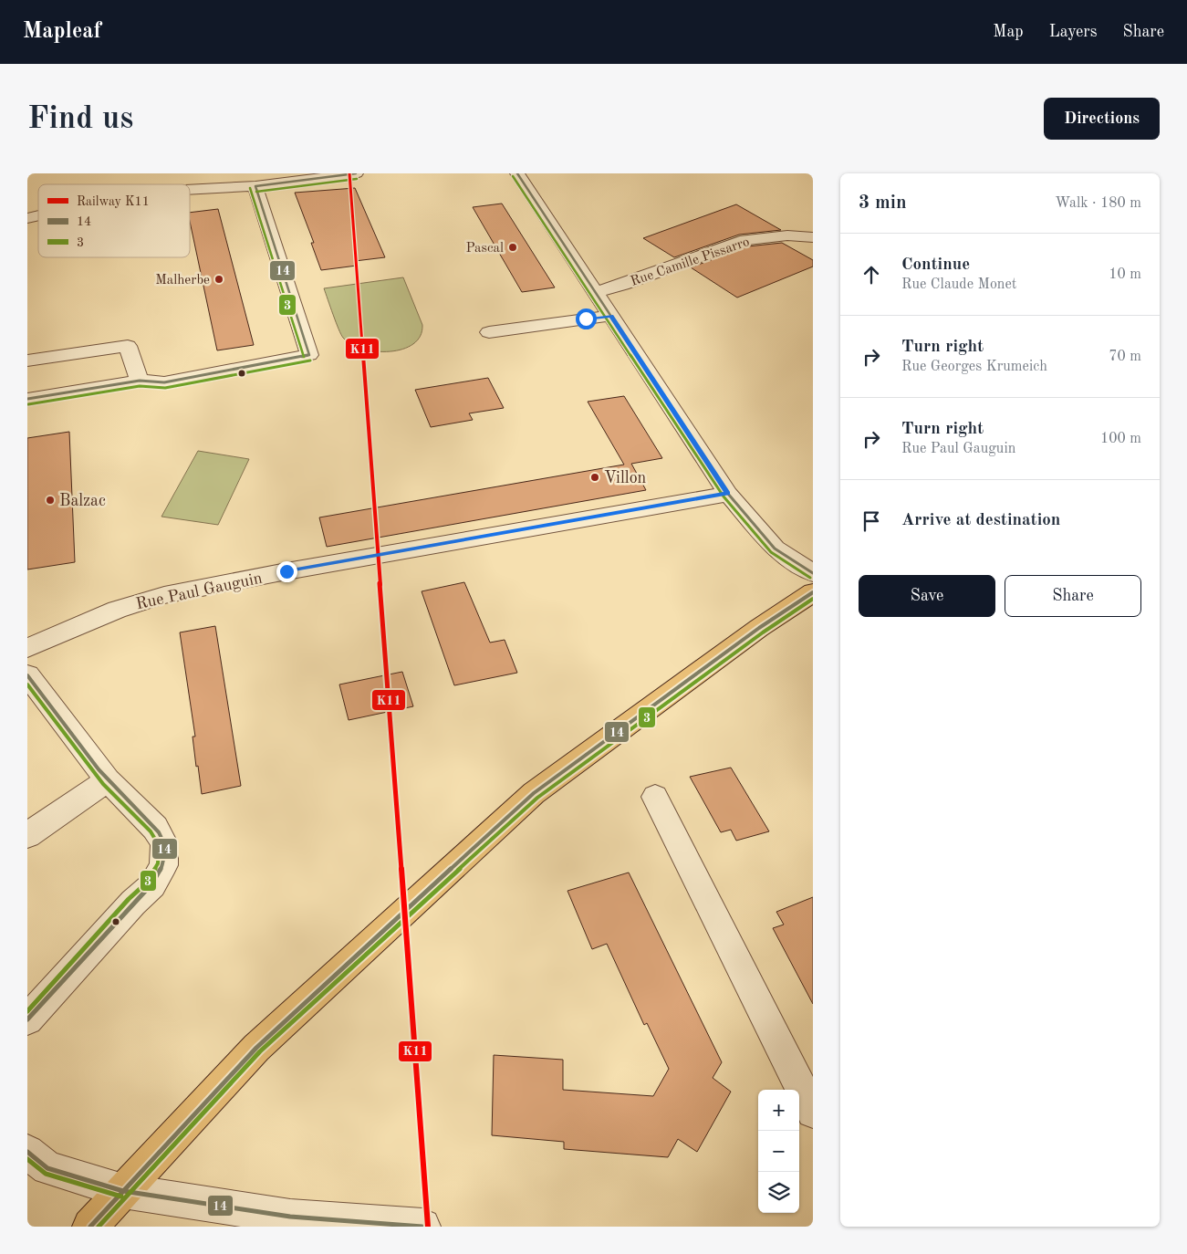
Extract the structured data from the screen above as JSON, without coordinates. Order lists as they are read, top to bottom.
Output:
{
  "streets": {
    "street": ["Rue Camille Pissarro", "Rue Paul Gauguin"]
  },
  "places": [
    "Pascal",
    "Malherbe",
    "Villon",
    "Balzac"
  ],
  "lines": ["rail line K11", "transit line 14", "transit line 3"],
  "legend": ["Railway K11", "14", "3"],
  "page": {
    "header": "Mapleaf",
    "nav": ["Map", "Layers", "Share"],
    "buttons": [
      "Directions",
      ["Save", "Share"]
    ],
    "title": "Find us",
    "heading": ["3 min", "Walk · 180 m"],
    "list": [
      ["Continue", "Rue Claude Monet", "10 m"],
      ["Turn right", "Rue Georges Krumeich", "70 m"],
      ["Turn right", "Rue Paul Gauguin", "100 m"],
      "Arrive at destination"
    ],
    "map_buttons": ["+", "−"]
  }
}
